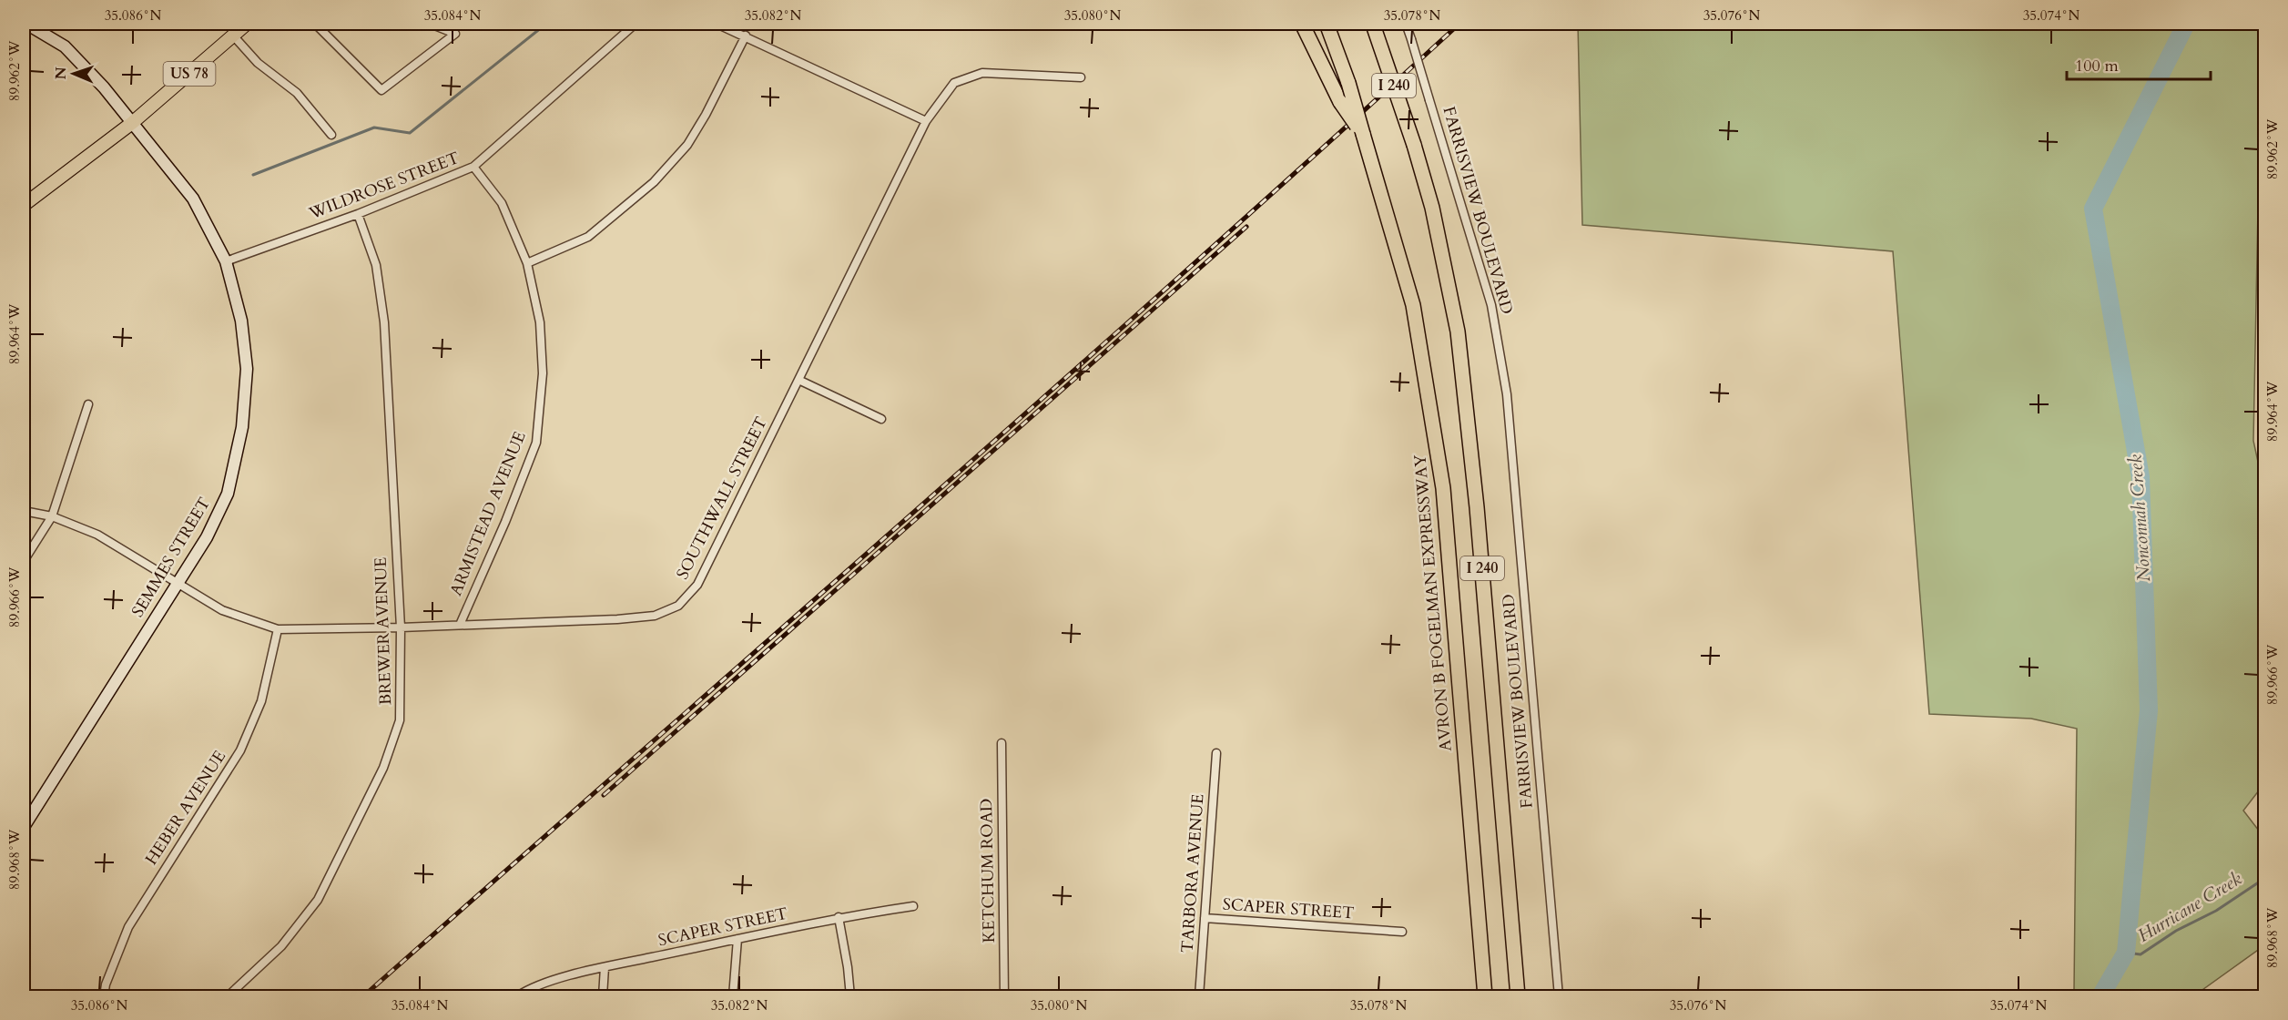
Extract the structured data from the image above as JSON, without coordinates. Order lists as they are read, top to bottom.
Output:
{
  "streets": {
    "highway": ["I 240", "AVRON B FOGELMAN EXPRESSWAY"],
    "main road": ["US 78", "SEMMES STREET"],
    "street": [
      "WILDROSE STREET",
      "FARRISVIEW BOULEVARD",
      "SOUTHWALL STREET",
      "ARMISTEAD AVENUE",
      "BREWER AVENUE",
      "HEBER AVENUE",
      "KETCHUM ROAD",
      "TARBORA AVENUE",
      "SCAPER STREET"
    ]
  },
  "crossings": [
    ["US 78", "SEMMES STREET"],
    ["WILDROSE STREET", "ARMISTEAD AVENUE"],
    ["WILDROSE STREET", "SEMMES STREET"],
    ["WILDROSE STREET", "BREWER AVENUE"],
    ["SOUTHWALL STREET", "ARMISTEAD AVENUE"],
    ["SOUTHWALL STREET", "SEMMES STREET"],
    ["SOUTHWALL STREET", "BREWER AVENUE"],
    ["SOUTHWALL STREET", "HEBER AVENUE"],
    ["TARBORA AVENUE", "SCAPER STREET"]
  ],
  "water": ["Nonconnah Creek", "Hurricane Creek"],
  "scale_bar": "100 m",
  "north": "left",
  "coordinates": [
    "35.086°N",
    "35.084°N",
    "35.082°N",
    "35.080°N",
    "35.078°N",
    "35.076°N",
    "35.074°N",
    "89.962°W",
    "89.964°W",
    "89.966°W",
    "89.968°W"
  ]
}
